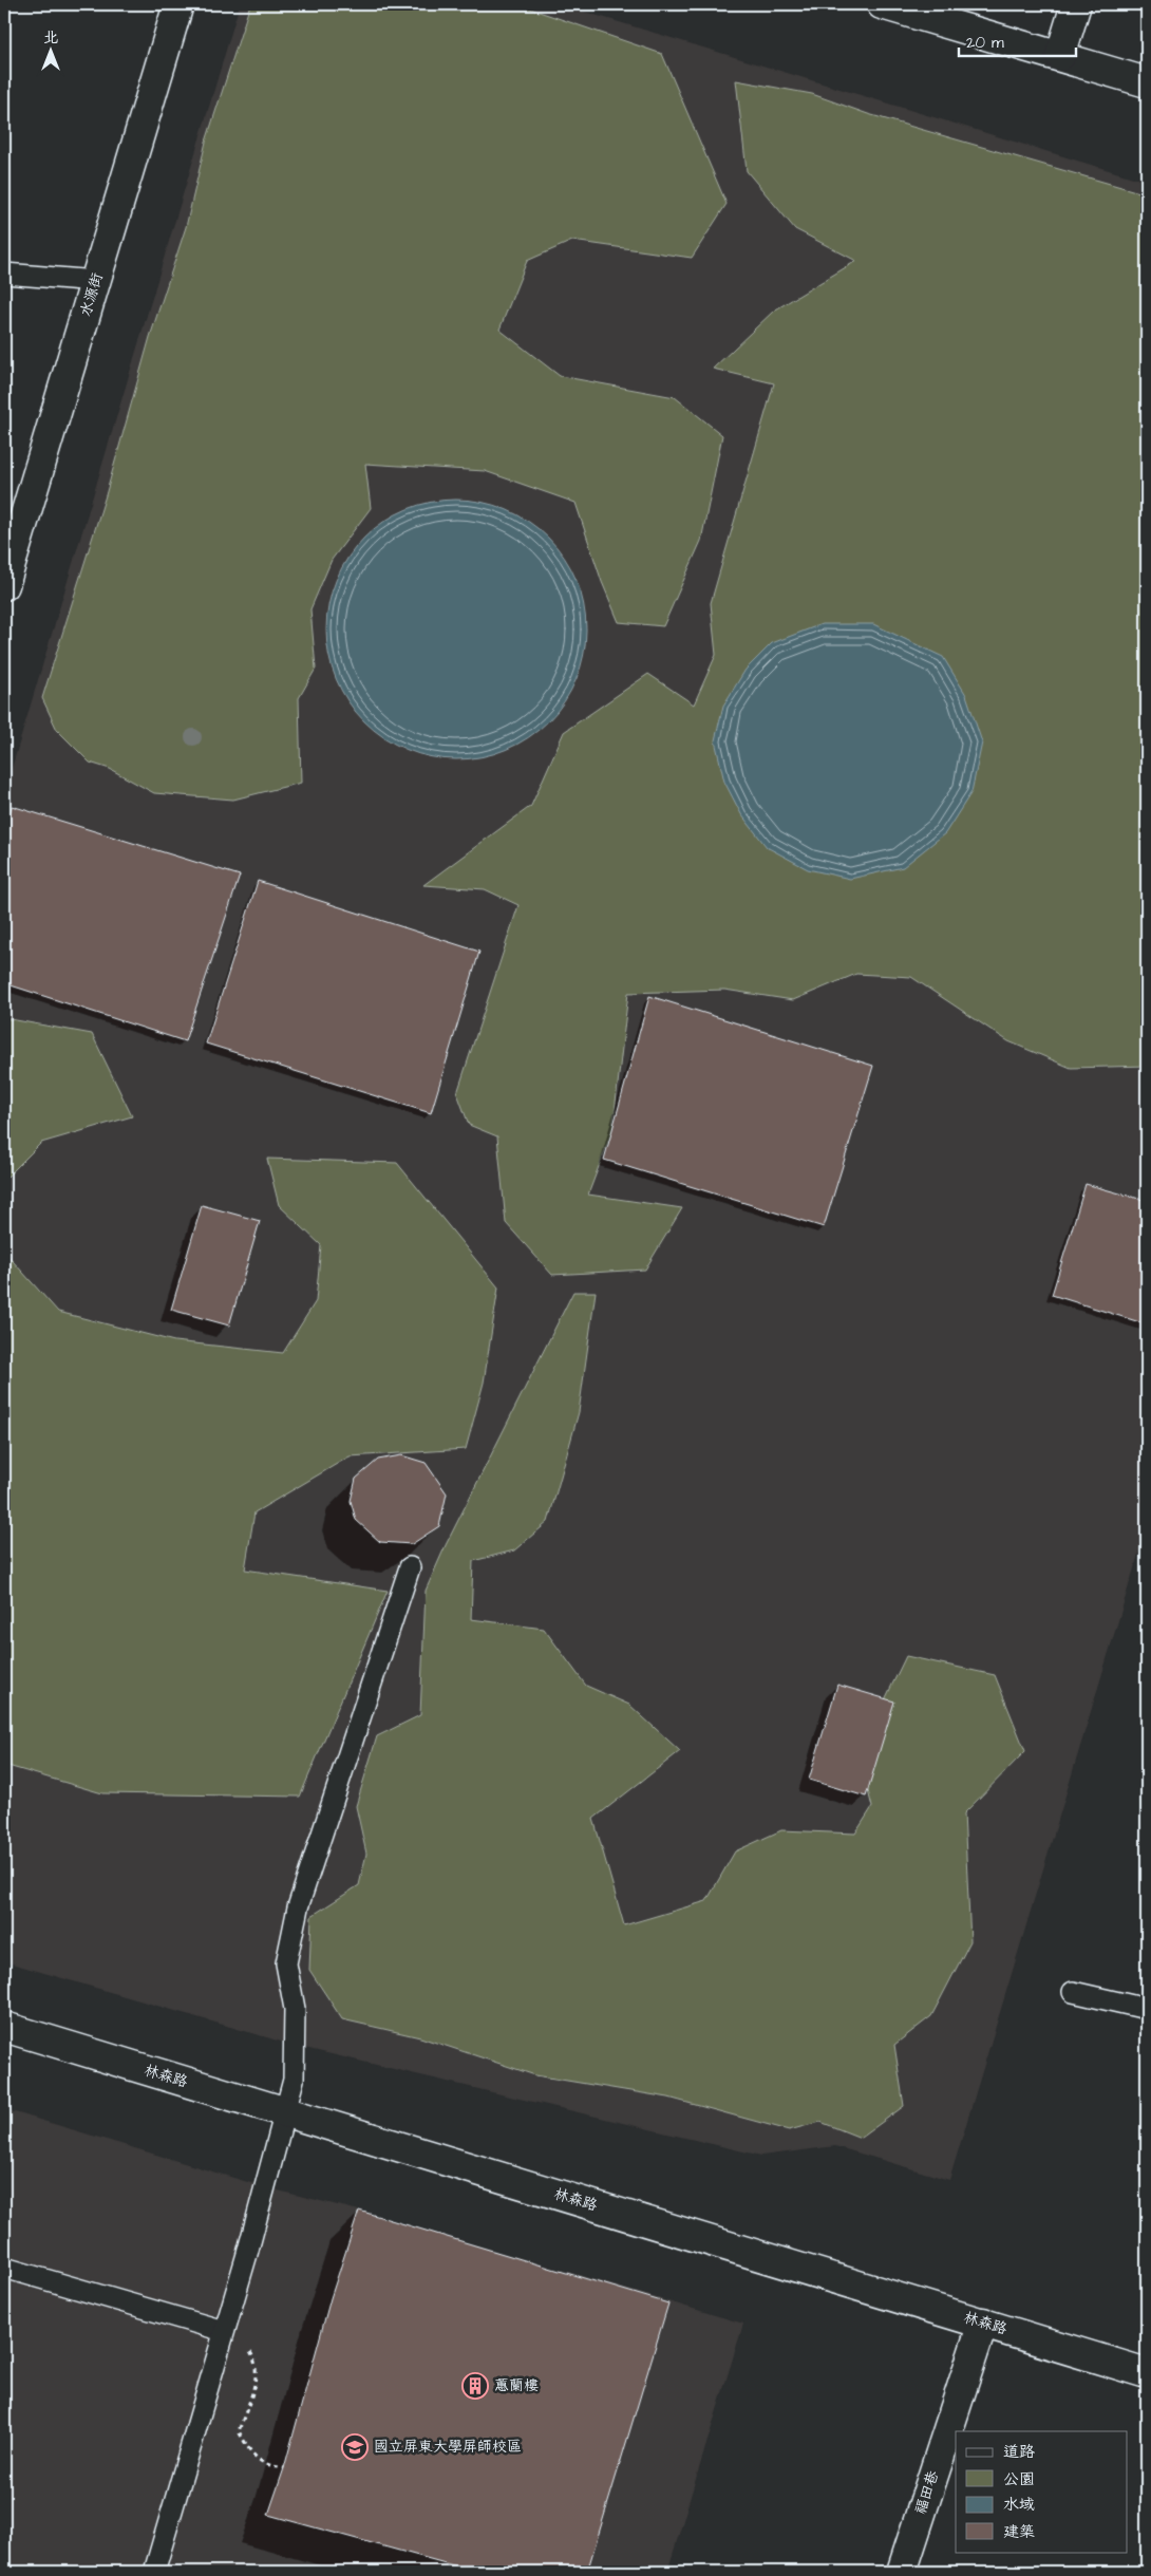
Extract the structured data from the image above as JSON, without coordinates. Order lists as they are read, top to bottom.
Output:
{
  "streets": {
    "street": ["水源街", "林森路", "福田巷"]
  },
  "crossings": [
    ["林森路", "福田巷"]
  ],
  "places": {
    "building": ["蕙蘭樓"],
    "school or university": ["國立屏東大學屏師校區"]
  },
  "legend": [
    "道路",
    "公園",
    "水域",
    "建築"
  ],
  "scale_bar": "20 m",
  "north": "top"
}
